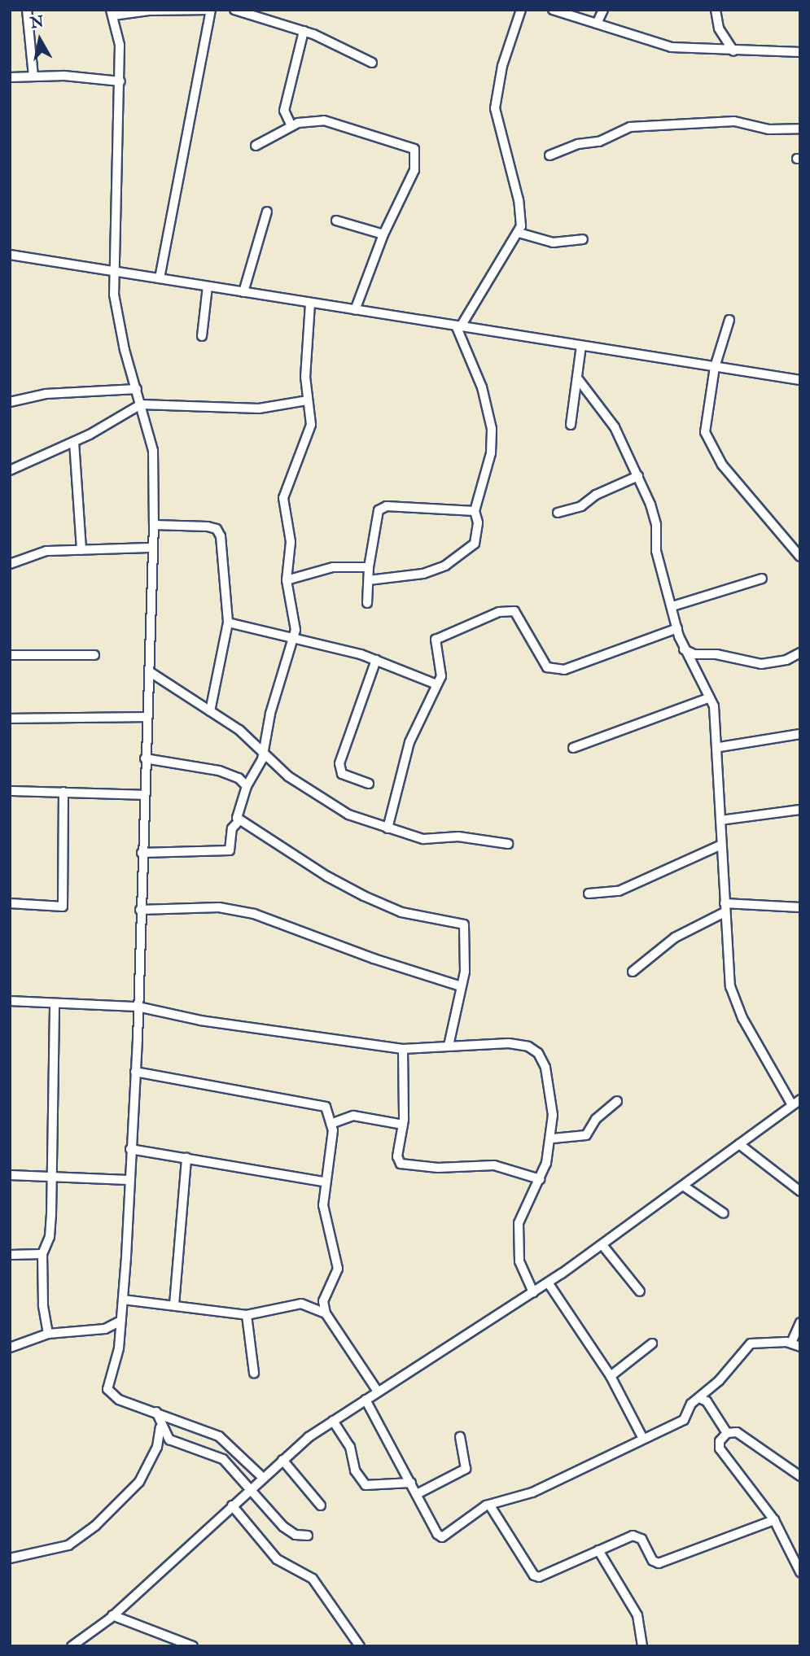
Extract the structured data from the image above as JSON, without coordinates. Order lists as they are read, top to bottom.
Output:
{
  "north": "top"
}
